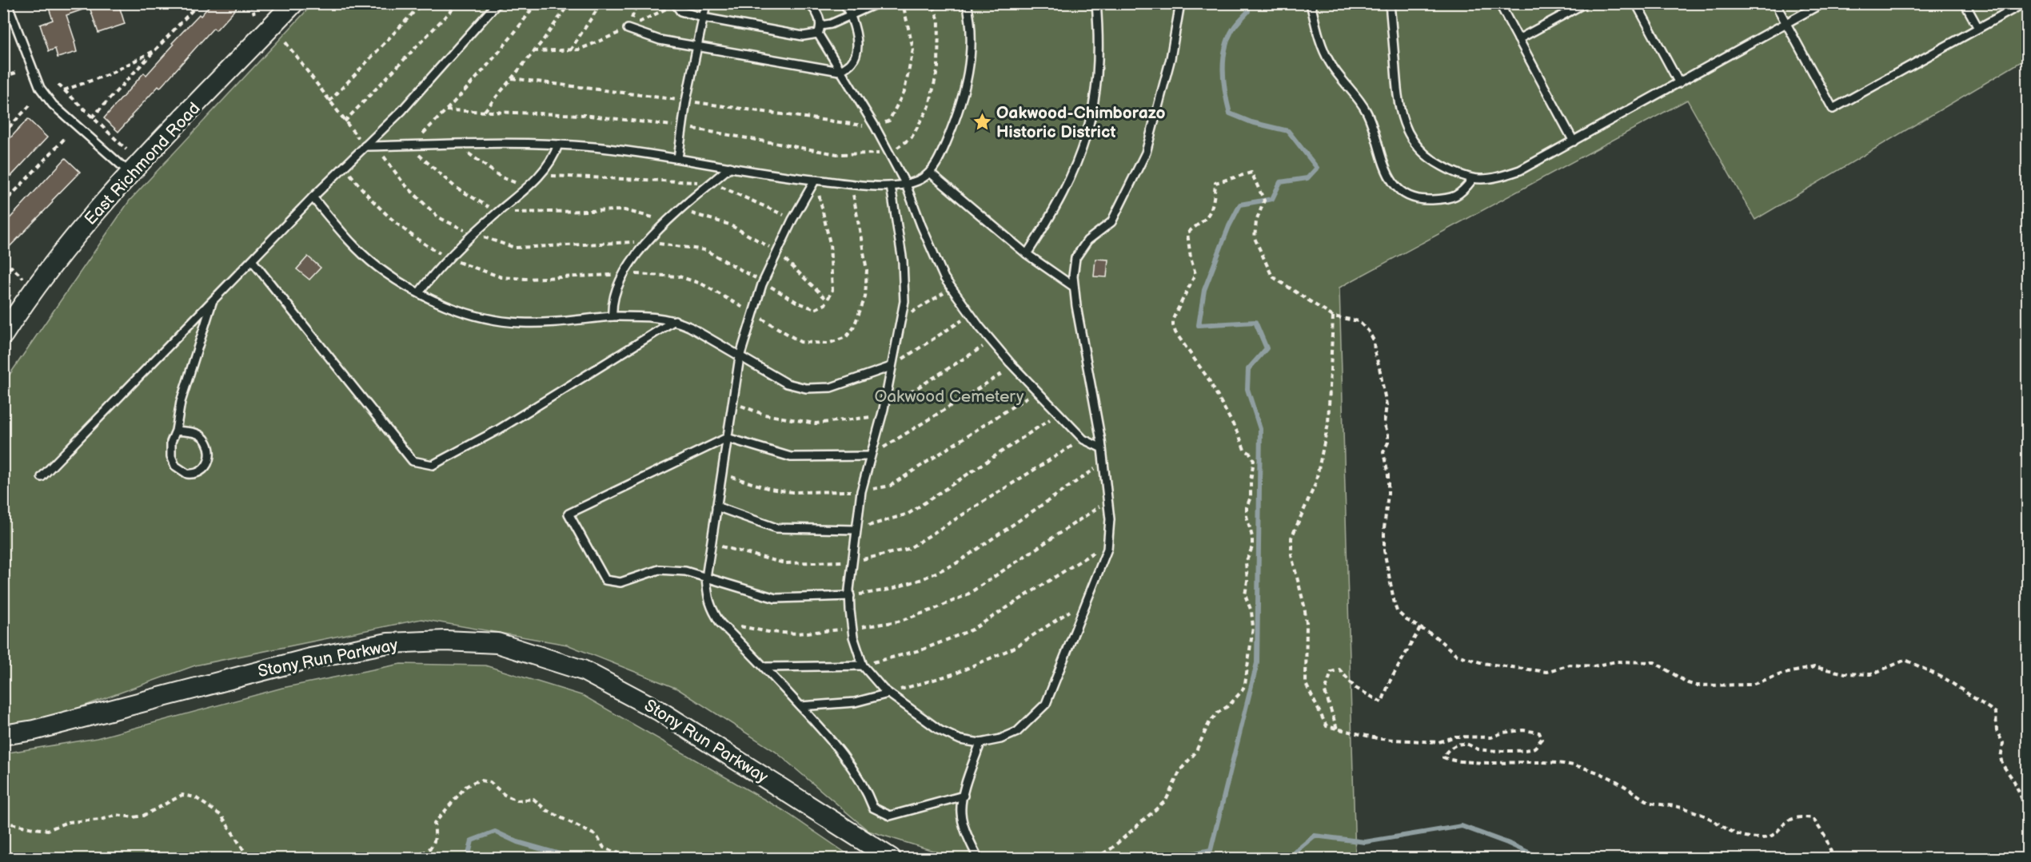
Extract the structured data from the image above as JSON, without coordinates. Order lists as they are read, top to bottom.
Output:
{
  "streets": {
    "street": ["East Richmond Road", "Stony Run Parkway"]
  },
  "parks": ["Oakwood Cemetery"],
  "places": {
    "place": ["Oakwood-Chimborazo Historic District"]
  }
}
